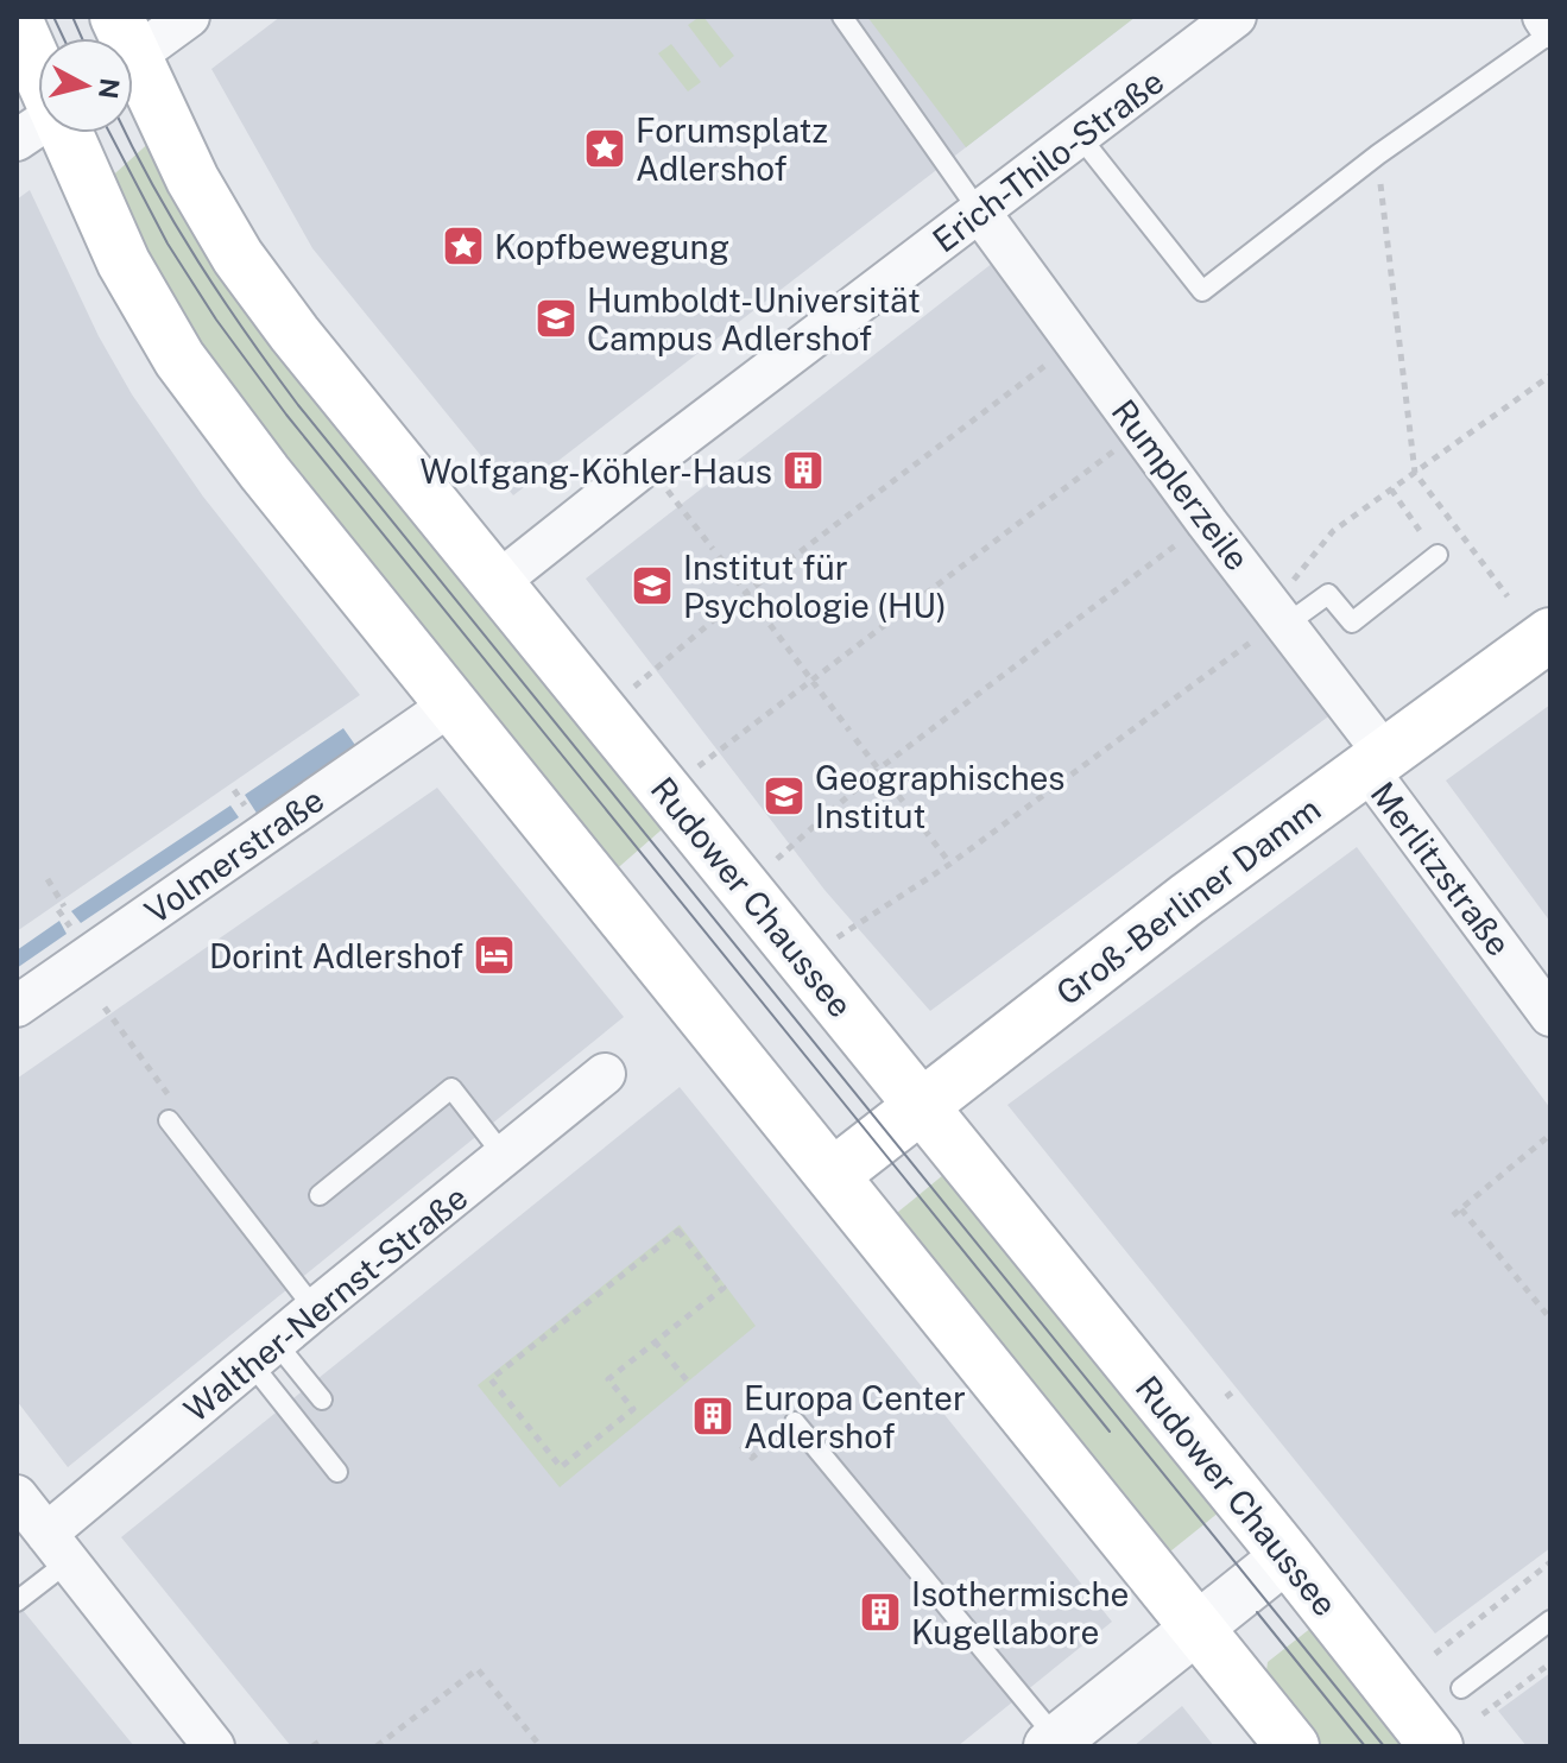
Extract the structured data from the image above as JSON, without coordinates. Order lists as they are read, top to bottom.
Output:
{
  "streets": {
    "main road": ["Rudower Chaussee", "Groß-Berliner Damm"],
    "street": [
      "Erich-Thilo-Straße",
      "Rumplerzeile",
      "Volmerstraße",
      "Merlitzstraße",
      "Walther-Nernst-Straße"
    ]
  },
  "crossings": [
    ["Erich-Thilo-Straße", "Rumplerzeile"],
    ["Erich-Thilo-Straße", "Rudower Chaussee"],
    ["Rumplerzeile", "Merlitzstraße"],
    ["Rumplerzeile", "Groß-Berliner Damm"],
    ["Merlitzstraße", "Groß-Berliner Damm"],
    ["Rudower Chaussee", "Groß-Berliner Damm"]
  ],
  "places": {
    "place": ["Forumsplatz Adlershof", "Kopfbewegung"],
    "school or university": ["Humboldt-Universität Campus Adlershof", "Institut für Psychologie (HU)", "Geographisches Institut"],
    "building": ["Wolfgang-Köhler-Haus", "Europa Center Adlershof", "Isothermische Kugellabore"],
    "hotel": ["Dorint Adlershof"]
  },
  "north": "right"
}
